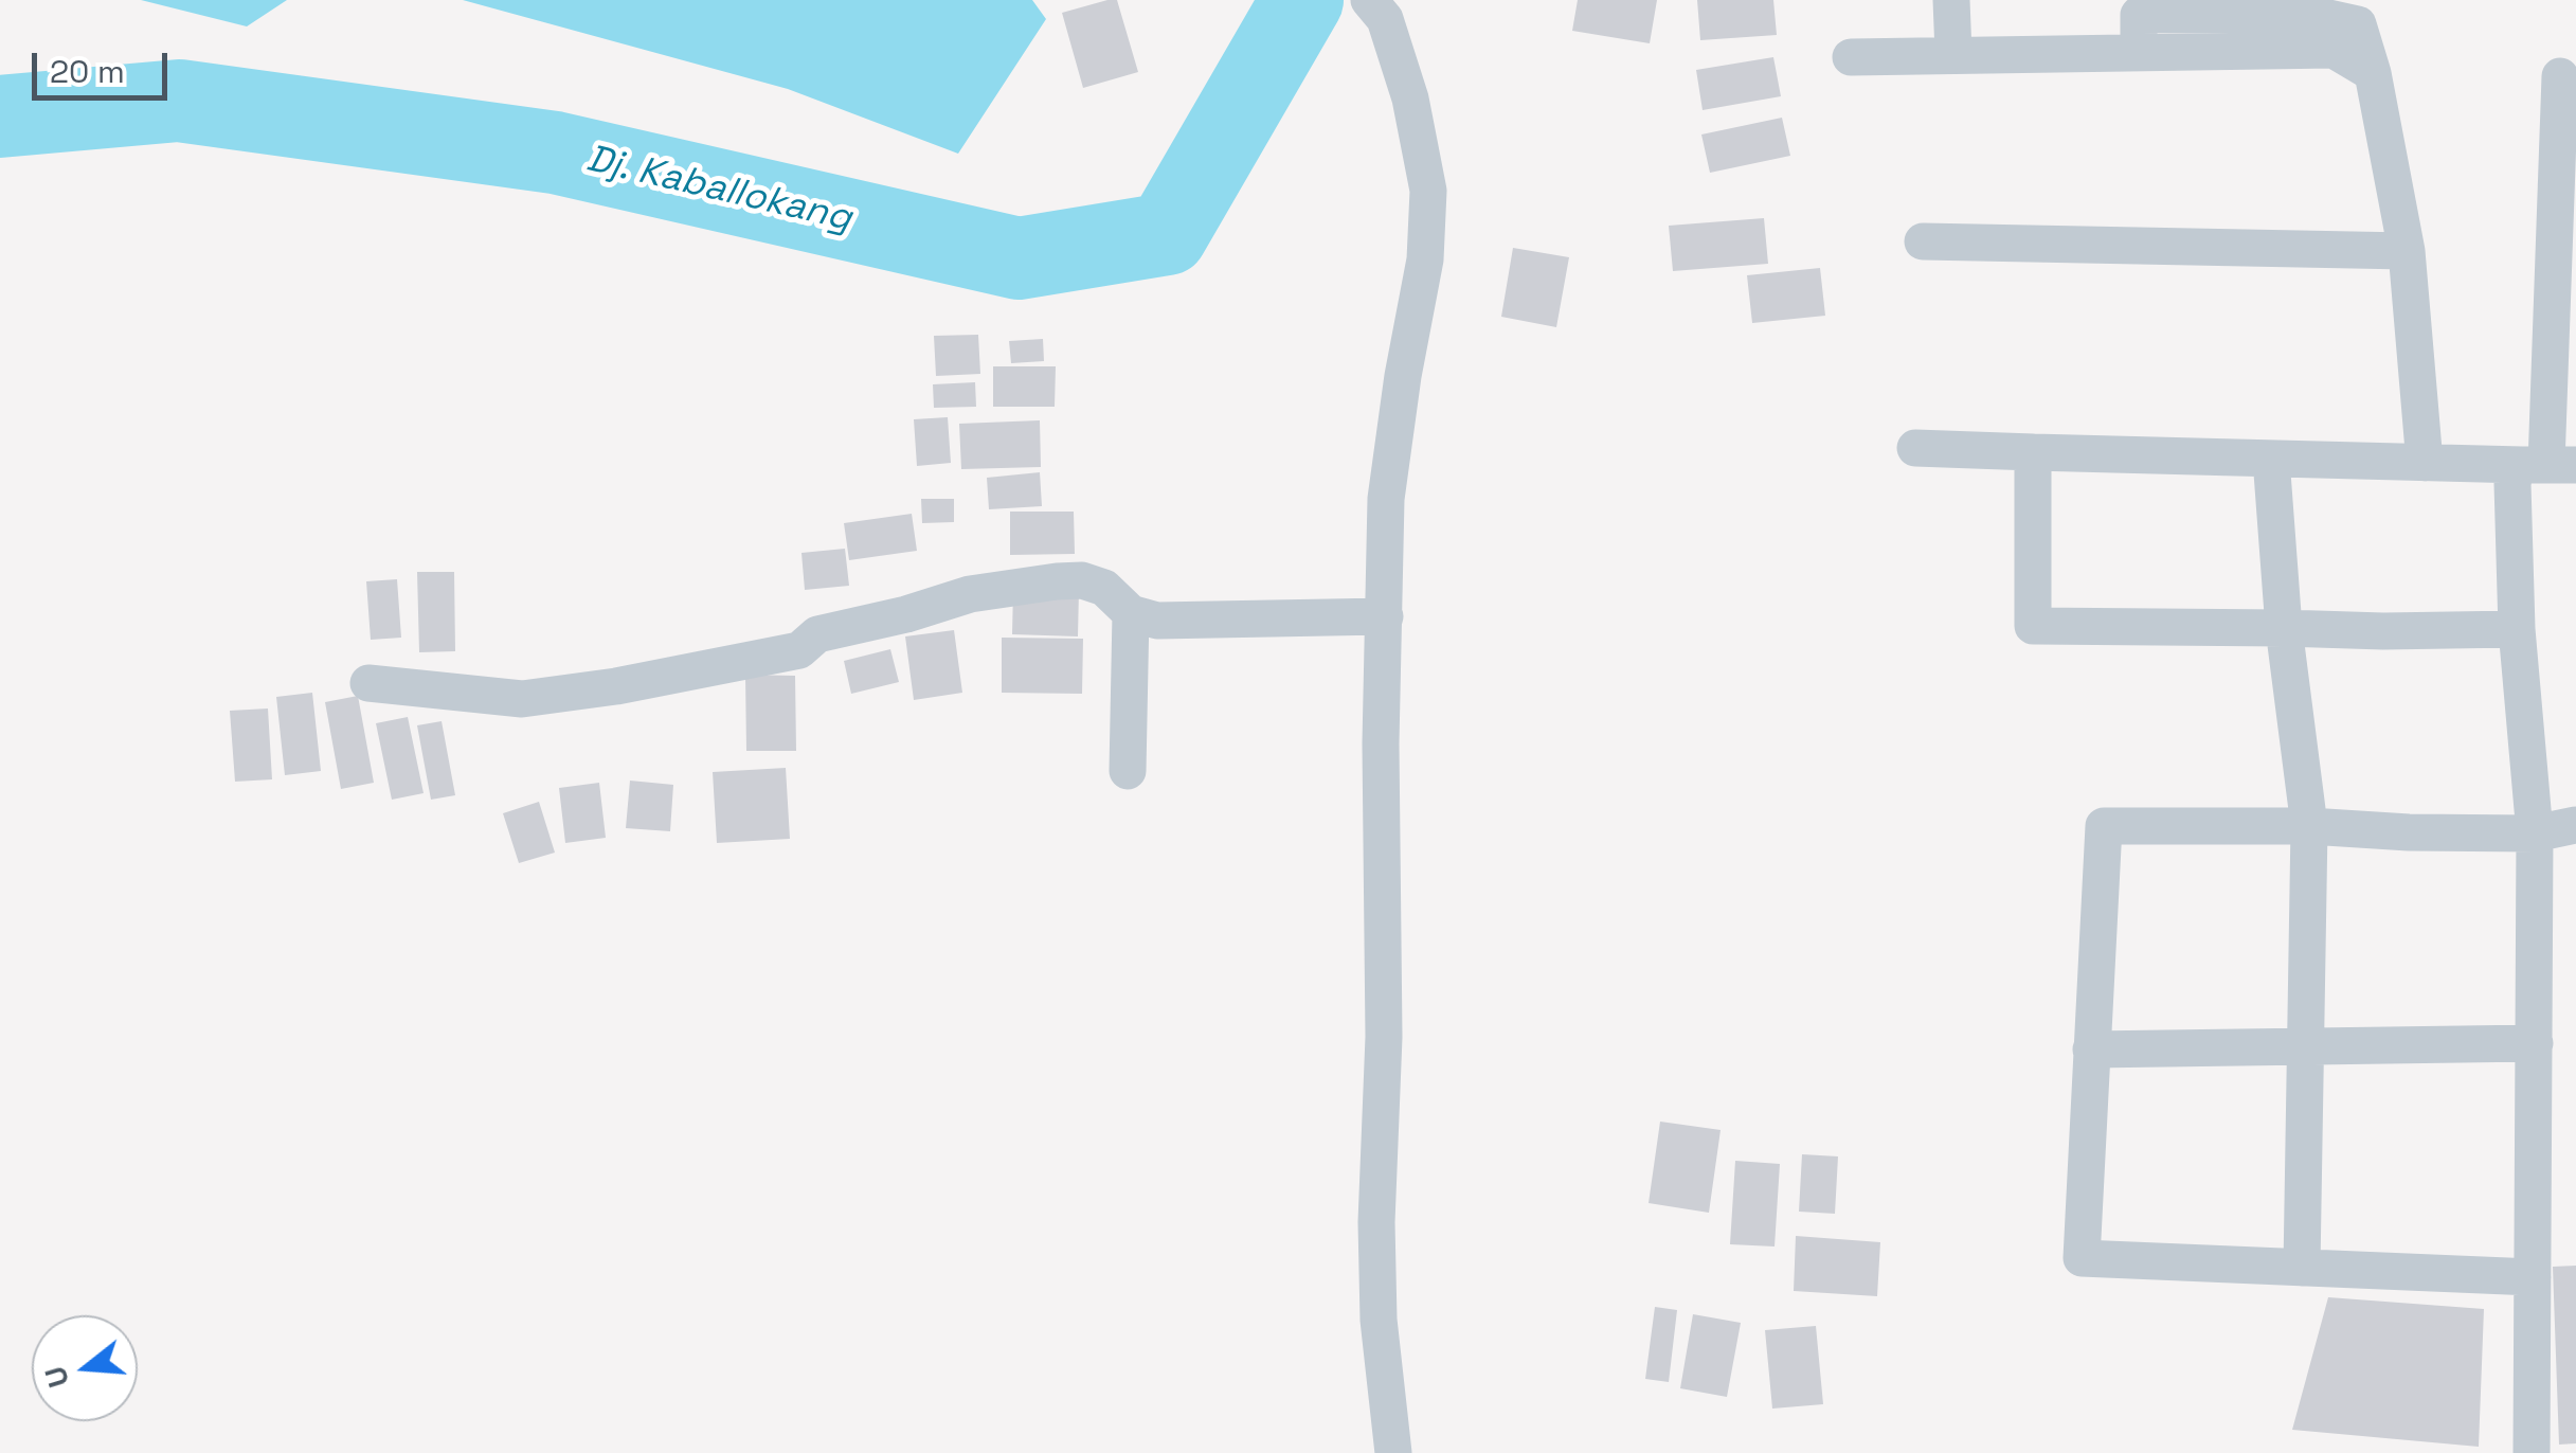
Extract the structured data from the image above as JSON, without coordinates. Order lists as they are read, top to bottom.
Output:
{
  "water": ["Dj. Kaballokang"],
  "scale_bar": "20 m",
  "north": "left"
}
